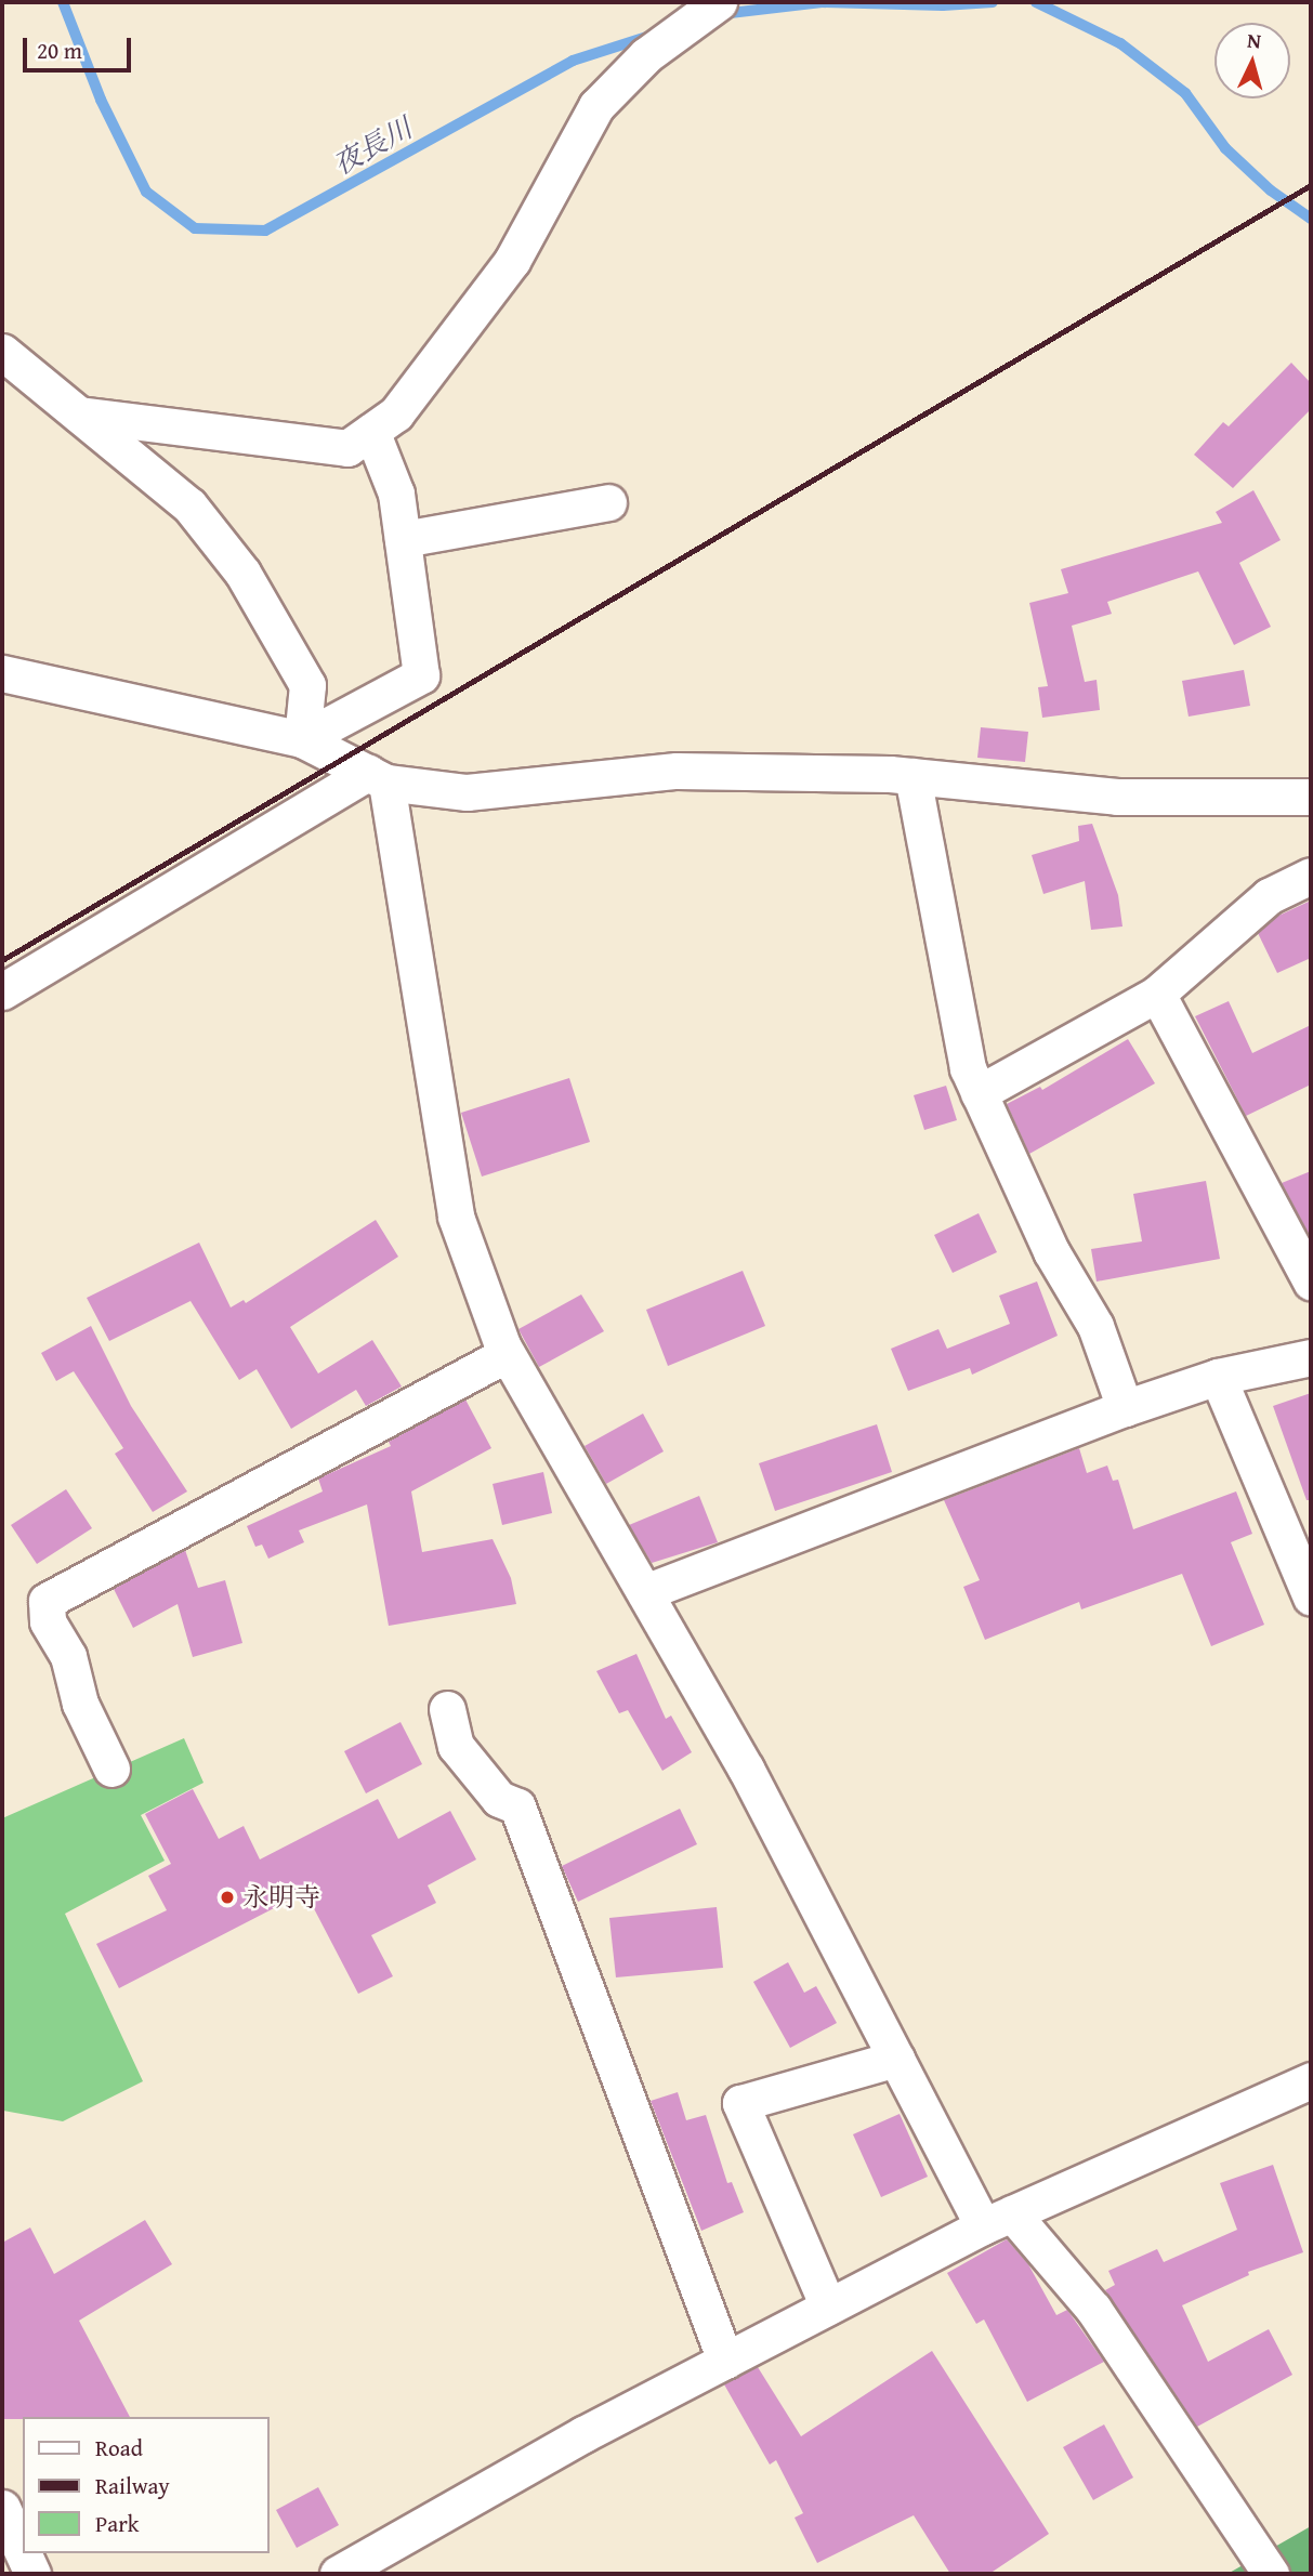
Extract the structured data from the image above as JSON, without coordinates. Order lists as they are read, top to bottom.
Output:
{
  "water": ["夜長川"],
  "places": ["永明寺"],
  "legend": ["Road", "Railway", "Park"],
  "scale_bar": "20 m",
  "north": "top"
}
